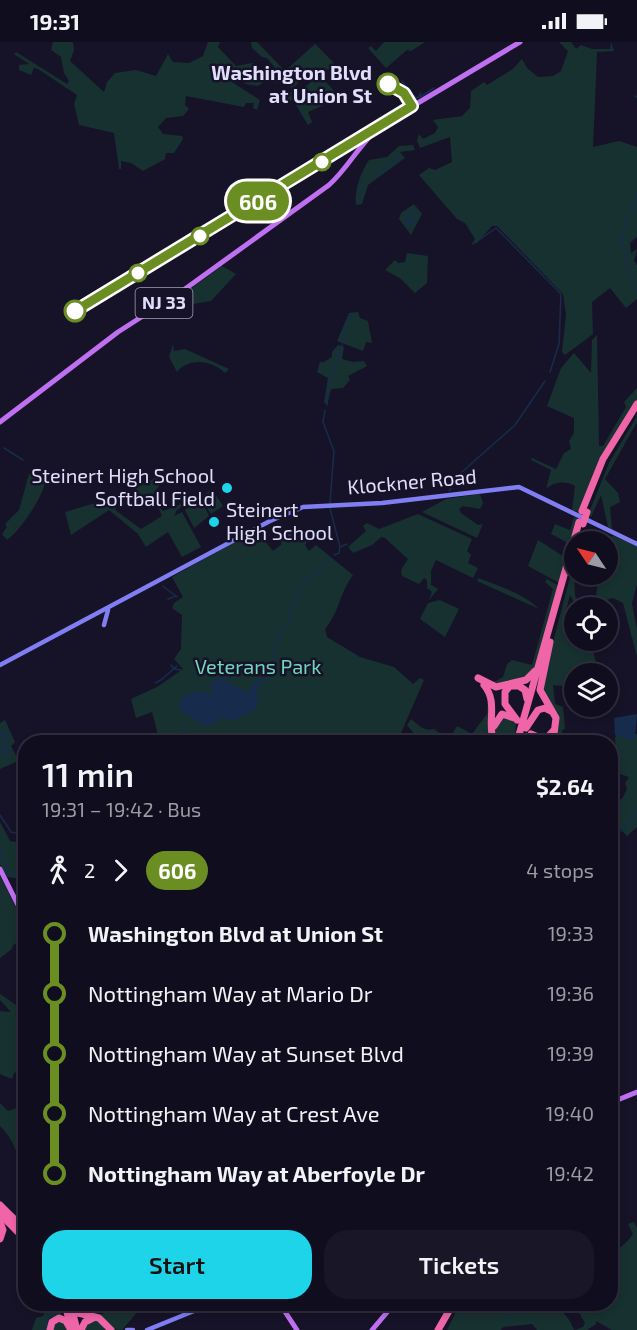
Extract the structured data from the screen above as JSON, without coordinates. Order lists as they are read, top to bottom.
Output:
{
  "streets": {
    "main road": ["NJ 33", "Klockner Road"]
  },
  "parks": ["Veterans Park"],
  "places": ["Washington Blvd at Union St", "Steinert High School Softball Field", "Steinert High School"],
  "lines": ["bus line 606"],
  "north": "top left",
  "page": {
    "status": "19:31",
    "on_map": "606",
    "heading": ["11 min", "19:31 – 19:42 · Bus", "$2.64"],
    "legs": ["2", "606", "4 stops"],
    "list": [
      {
        "name": "Washington Blvd at Union St",
        "value": "19:33"
      },
      {
        "name": "Nottingham Way at Mario Dr",
        "value": "19:36"
      },
      {
        "name": "Nottingham Way at Sunset Blvd",
        "value": "19:39"
      },
      {
        "name": "Nottingham Way at Crest Ave",
        "value": "19:40"
      },
      {
        "name": "Nottingham Way at Aberfoyle Dr",
        "value": "19:42"
      }
    ],
    "buttons": ["Start", "Tickets"]
  }
}
